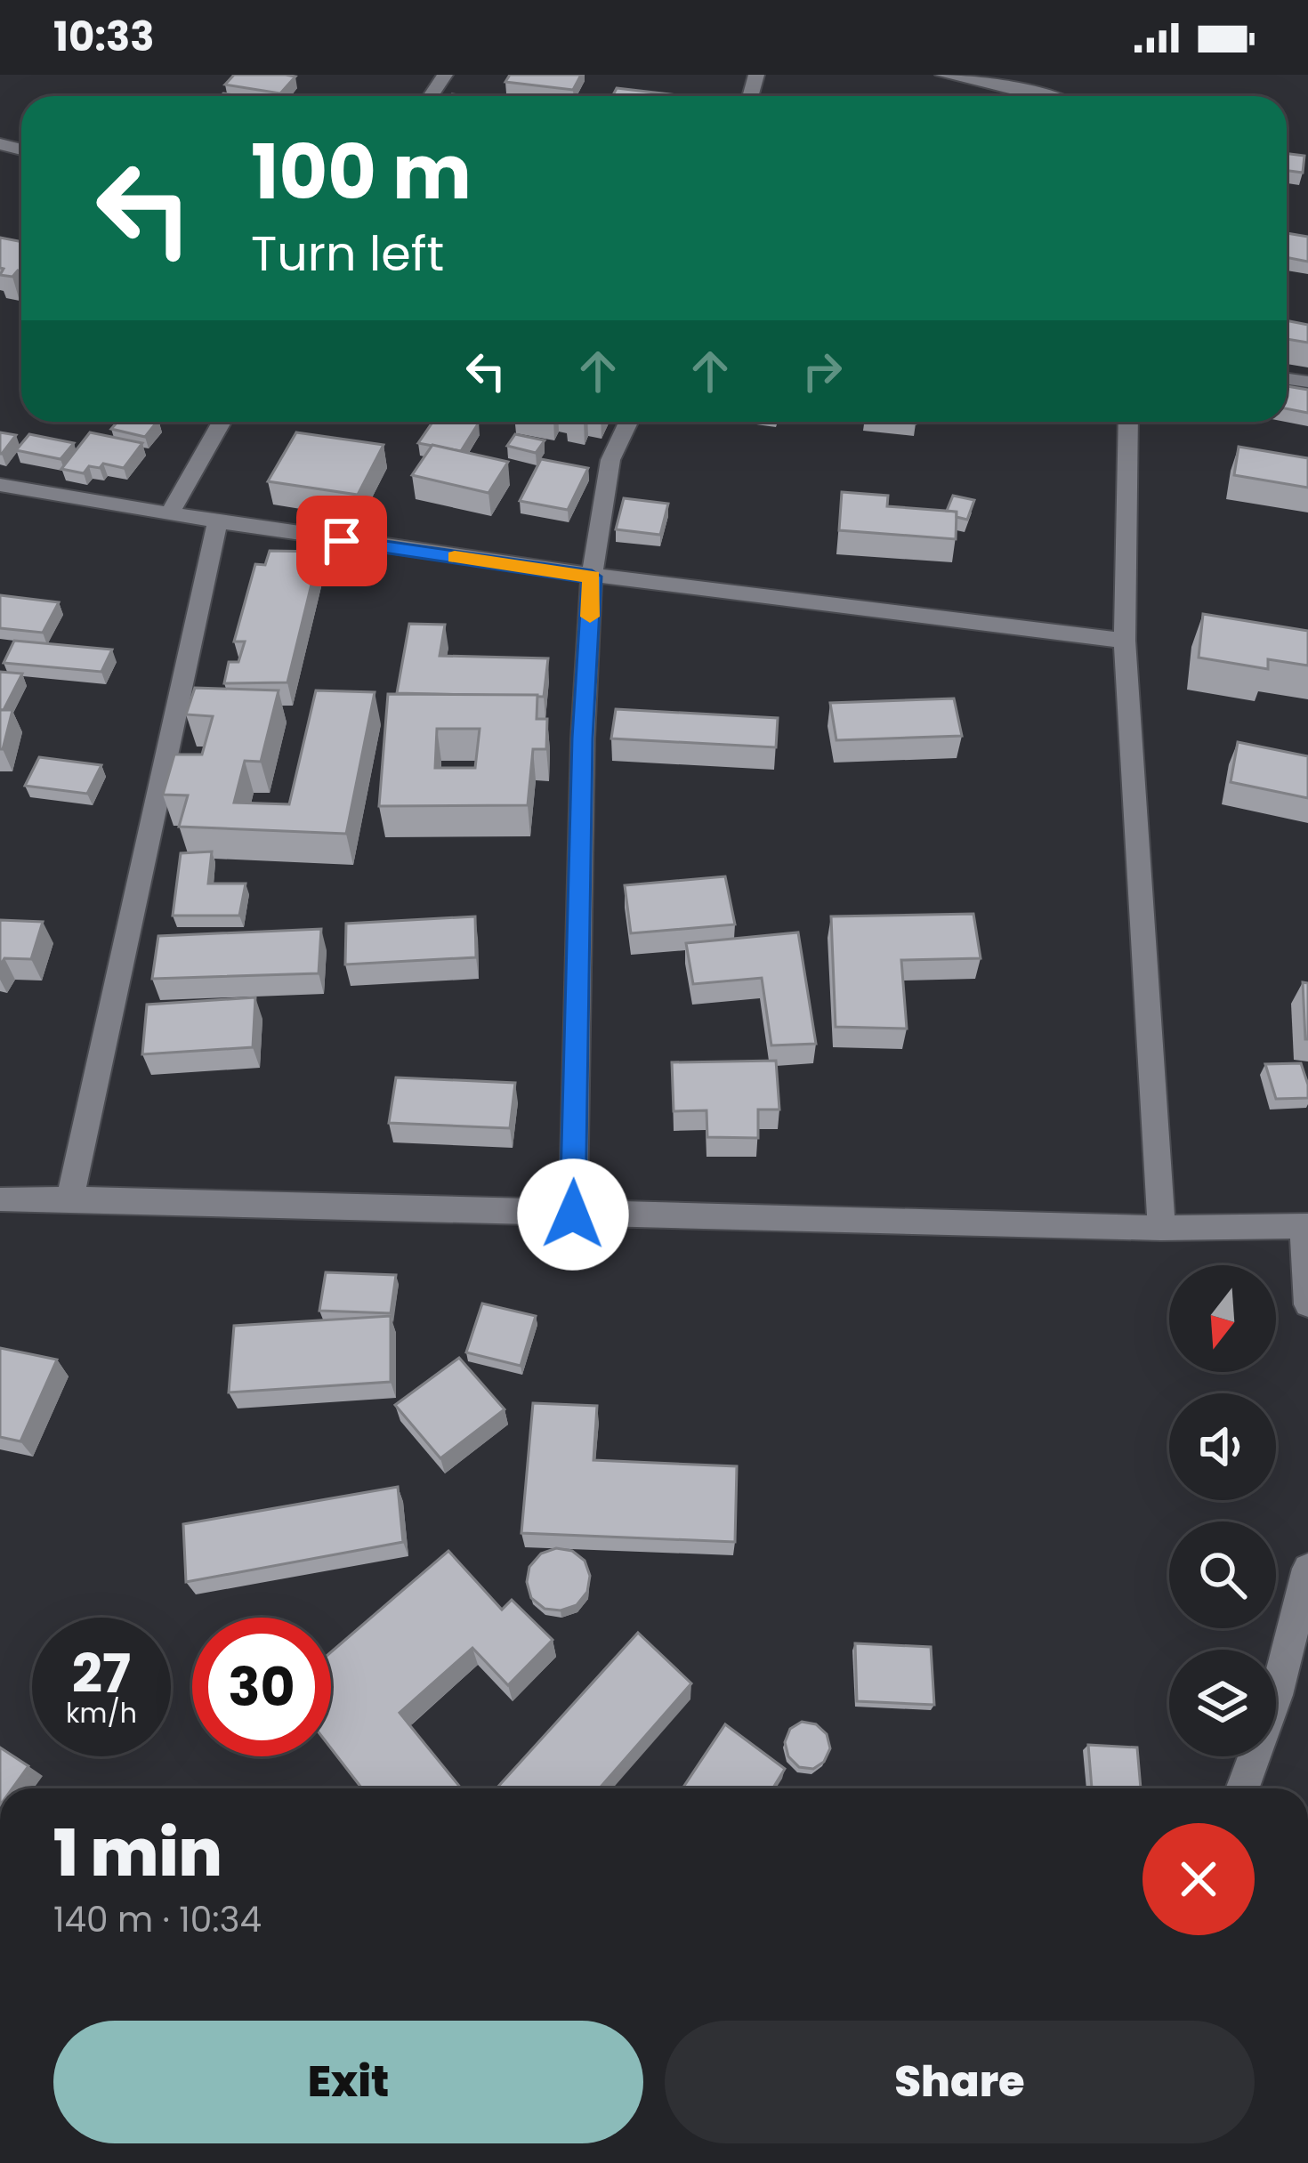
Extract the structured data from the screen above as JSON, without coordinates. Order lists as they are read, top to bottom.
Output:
{
  "north": "bottom",
  "page": {
    "status": "10:33",
    "turn": ["100 m", "Turn left"],
    "speed": "27 km/h",
    "limit": "30",
    "heading": ["1 min", "140 m · 10:34"],
    "buttons": ["Exit", "Share"]
  }
}
